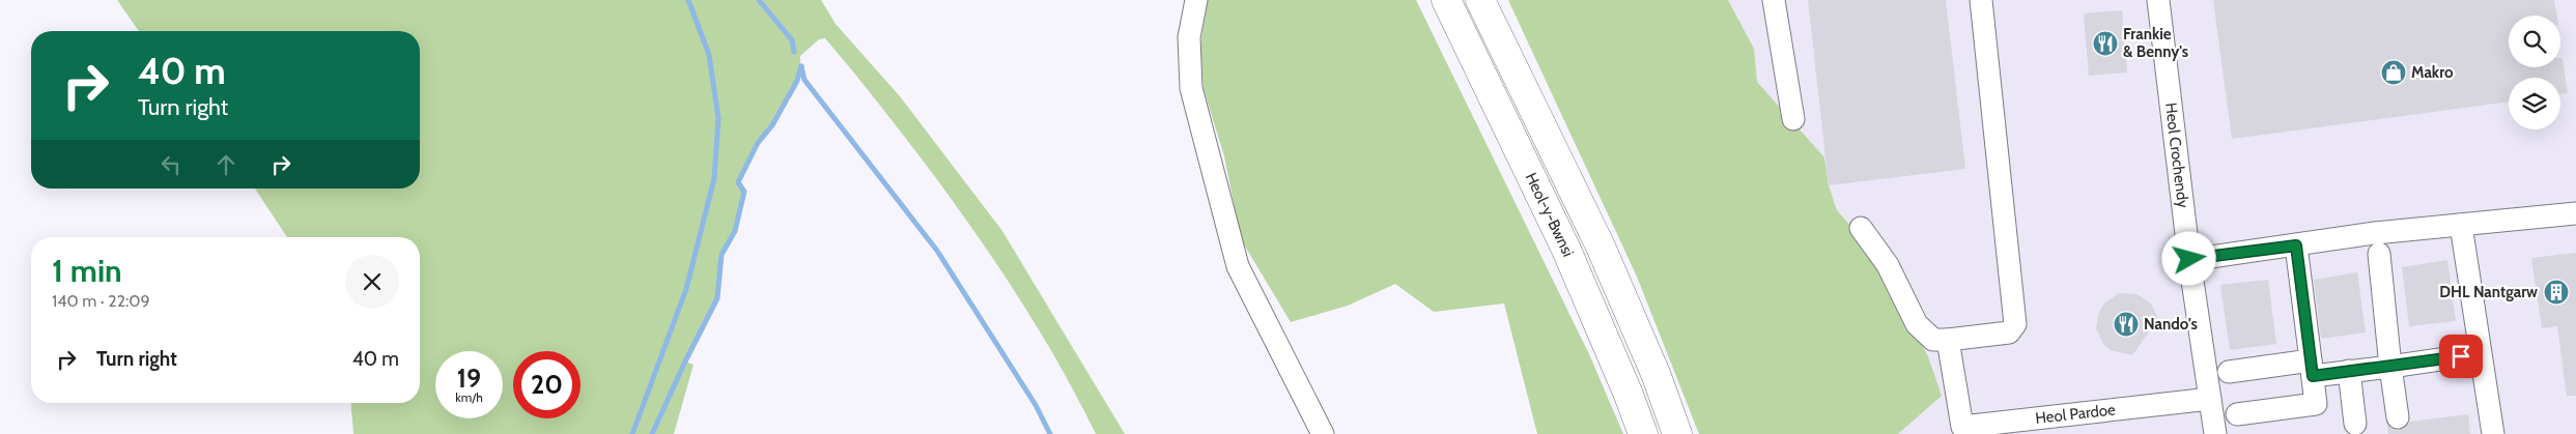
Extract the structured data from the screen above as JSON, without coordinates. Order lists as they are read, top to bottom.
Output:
{
  "streets": {
    "highway": ["Heol-y-Bwnsi"],
    "street": ["Heol Crochendy", "Heol Pardoe"]
  },
  "crossings": [
    ["Heol Crochendy", "Heol Pardoe"]
  ],
  "places": {
    "restaurant": ["Frankie & Benny's", "Nando's"],
    "shop": ["Makro"],
    "building": ["DHL Nantgarw"]
  },
  "page": {
    "turn": ["40 m", "Turn right"],
    "heading": ["1 min", "140 m · 22:09"],
    "list": [
      {
        "name": "Turn right",
        "value": "40 m"
      }
    ],
    "speed": "19 km/h",
    "limit": "20"
  }
}
